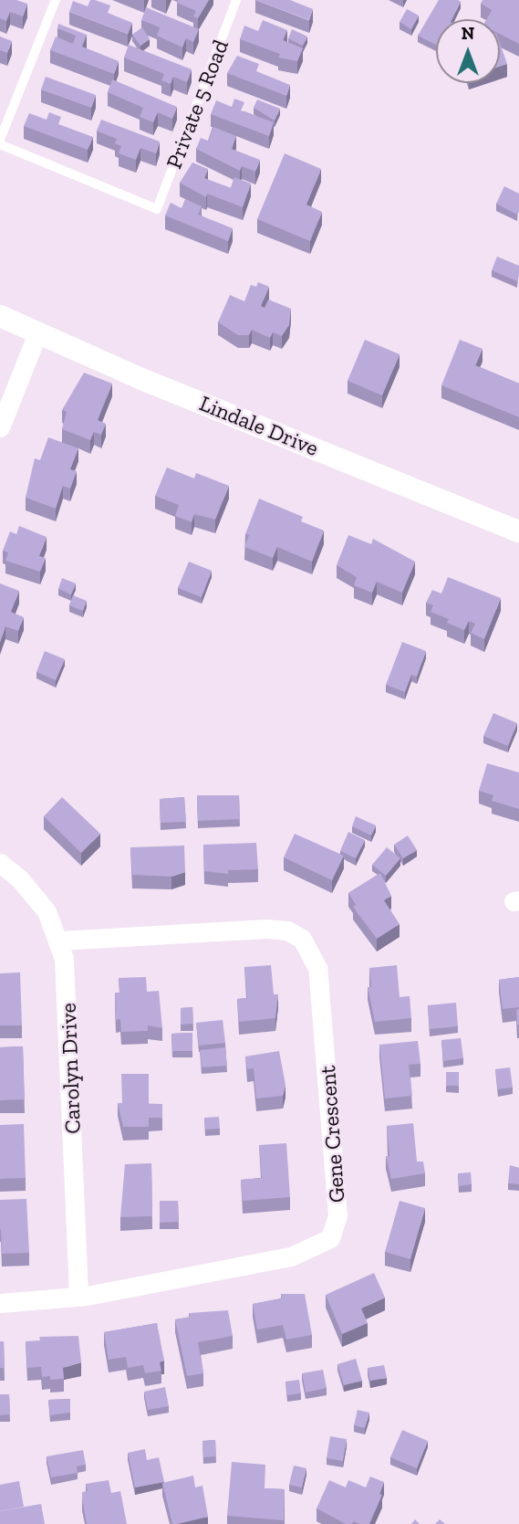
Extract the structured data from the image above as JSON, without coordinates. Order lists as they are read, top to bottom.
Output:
{
  "streets": {
    "street": ["Lindale Drive", "Carolyn Drive", "Gene Crescent"],
    "lane": ["Private 5 Road"]
  },
  "crossings": [
    ["Carolyn Drive", "Gene Crescent"]
  ],
  "north": "top"
}
